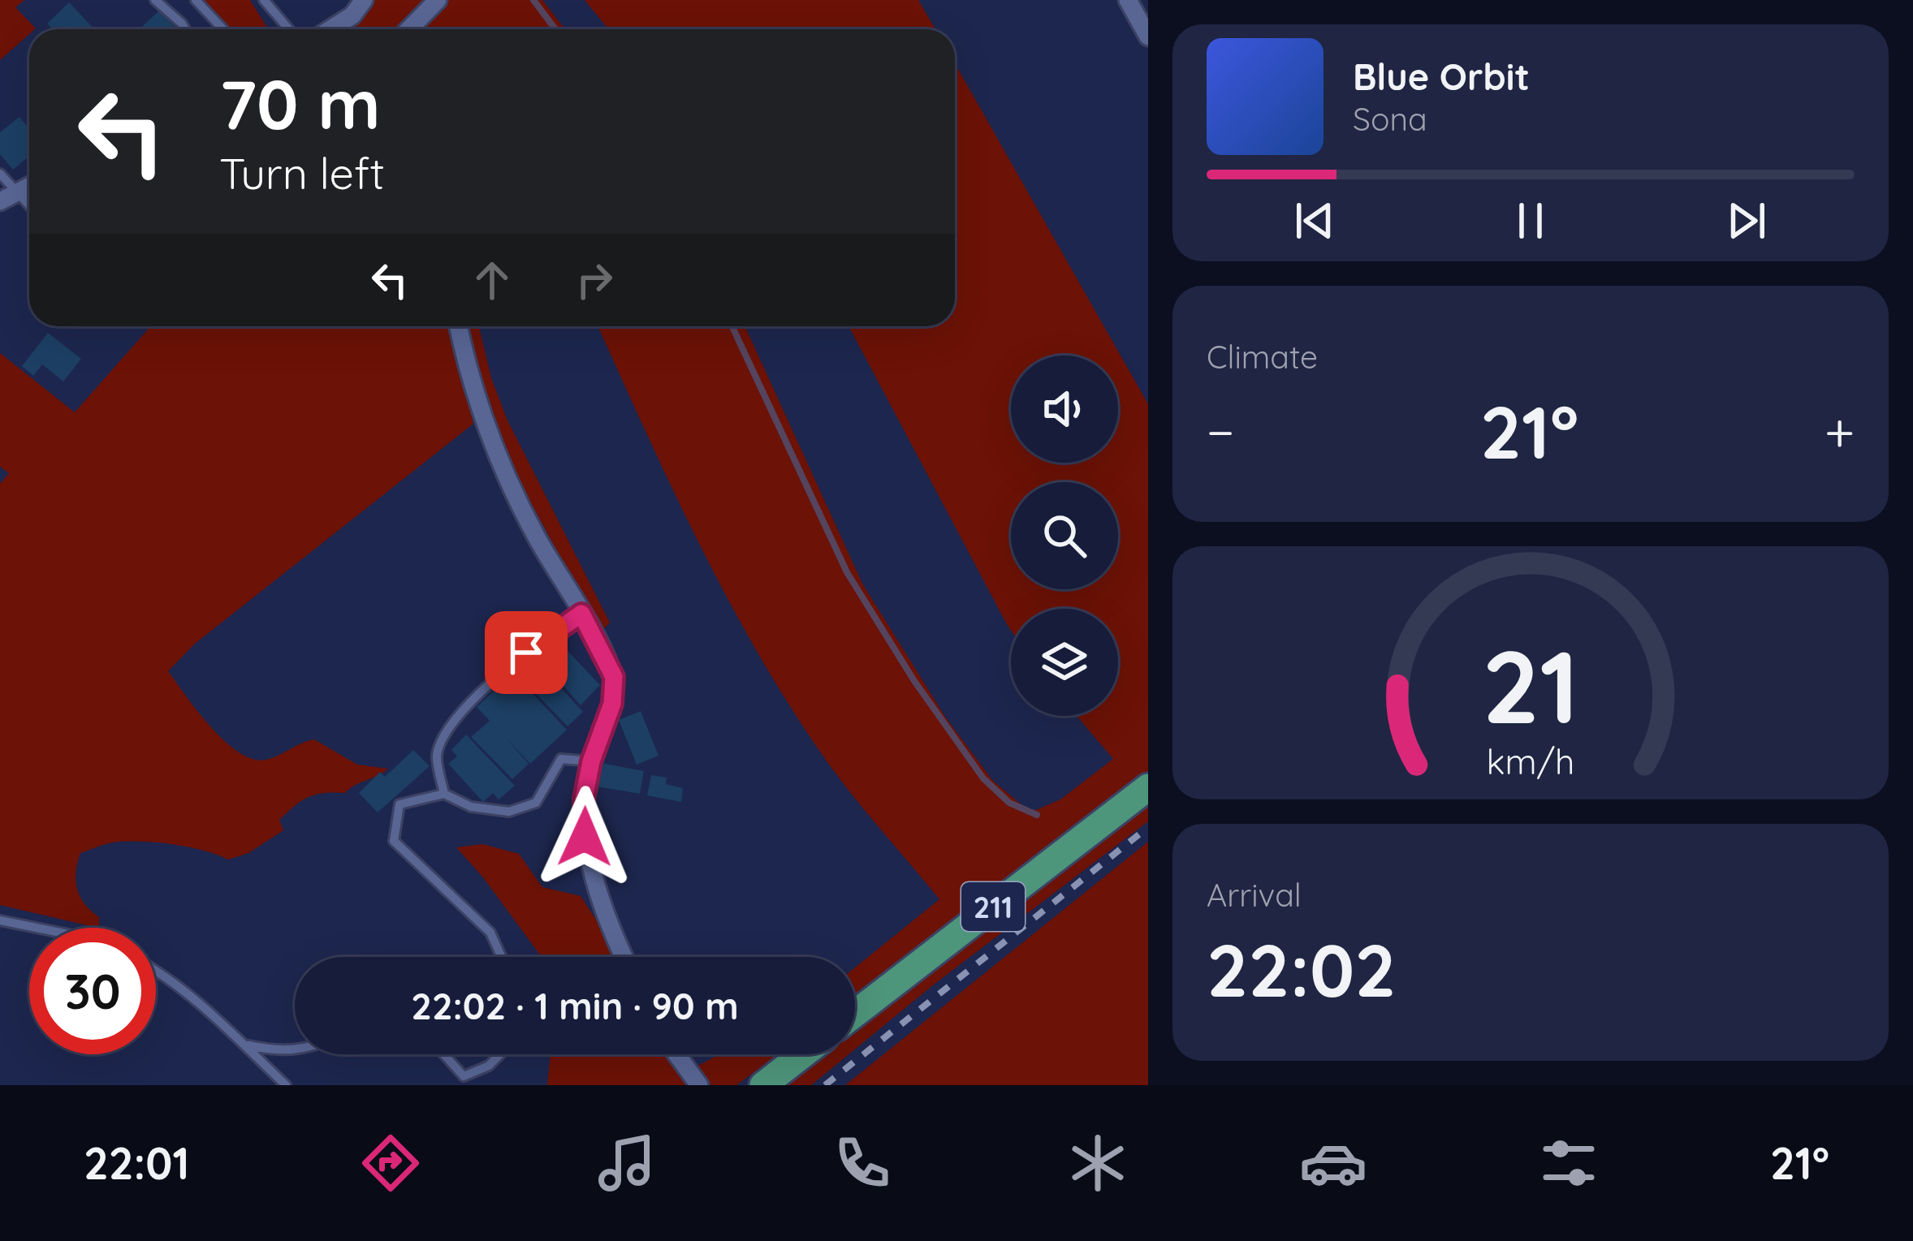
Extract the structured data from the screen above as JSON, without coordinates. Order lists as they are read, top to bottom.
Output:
{
  "streets": {
    "main road": ["211"]
  },
  "page": {
    "turn": ["70 m", "Turn left"],
    "song": ["Blue Orbit", "Sona"],
    "tile": [
      "Climate",
      ["Arrival", "22:02"]
    ],
    "heat": ["−", "21°", "+"],
    "limit": "30",
    "trip": "22:02 · 1 min · 90 m",
    "tabs": ["22:01", "21°"],
    "gauge": ["21", "km/h"]
  }
}
